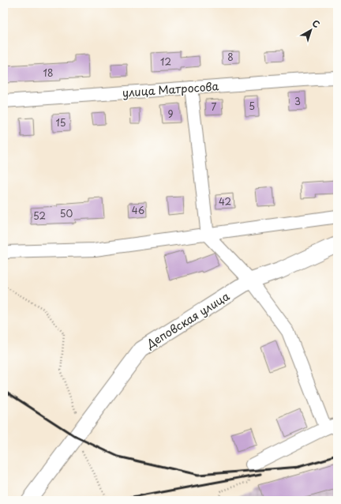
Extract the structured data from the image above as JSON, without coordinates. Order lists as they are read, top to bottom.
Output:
{
  "streets": {
    "street": ["улица Матросова", "Деповская улица"]
  },
  "house_numbers": [
    "8",
    "12",
    "18",
    "3",
    "5",
    "7",
    "9",
    "15",
    "42",
    "46",
    "50",
    "52"
  ],
  "north": "top right"
}
